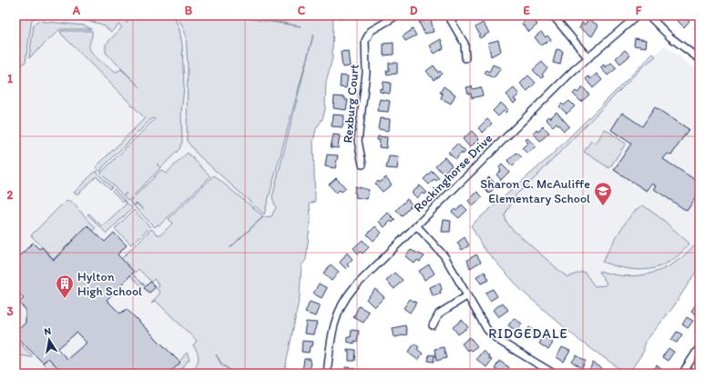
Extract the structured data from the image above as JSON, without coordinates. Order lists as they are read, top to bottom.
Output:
{
  "streets": {
    "street": ["Rexburg Court", "Rockinghorse Drive"]
  },
  "districts": ["RIDGEDALE"],
  "places": {
    "school or university": ["Sharon C. McAuliffe Elementary School"],
    "building": ["Hylton High School"]
  },
  "north": "top",
  "grid": {
    "columns": [
      "A",
      "B",
      "C",
      "D",
      "E",
      "F"
    ],
    "rows": ["1", "2", "3"]
  }
}
